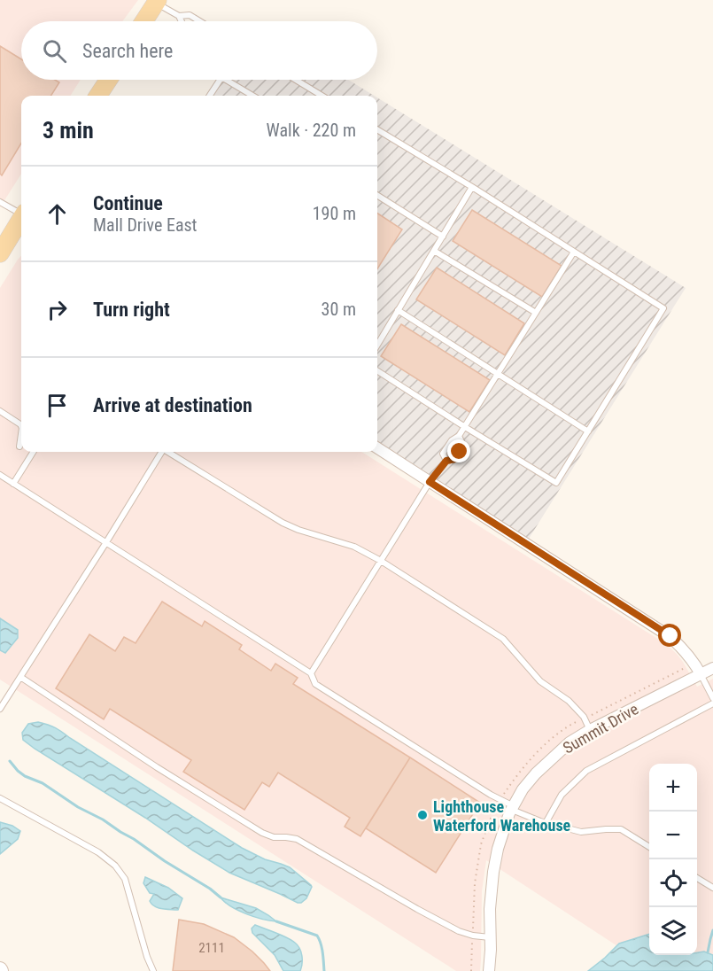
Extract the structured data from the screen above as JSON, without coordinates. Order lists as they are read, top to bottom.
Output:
{
  "streets": {
    "street": ["Summit Drive"]
  },
  "places": ["Lighthouse Waterford Warehouse"],
  "house_numbers": ["2111"],
  "page": {
    "search": "Search here",
    "heading": ["3 min", "Walk · 220 m"],
    "list": [
      ["Continue", "Mall Drive East", "190 m"],
      ["Turn right", "30 m"],
      "Arrive at destination"
    ],
    "map_buttons": ["+", "−"]
  }
}
